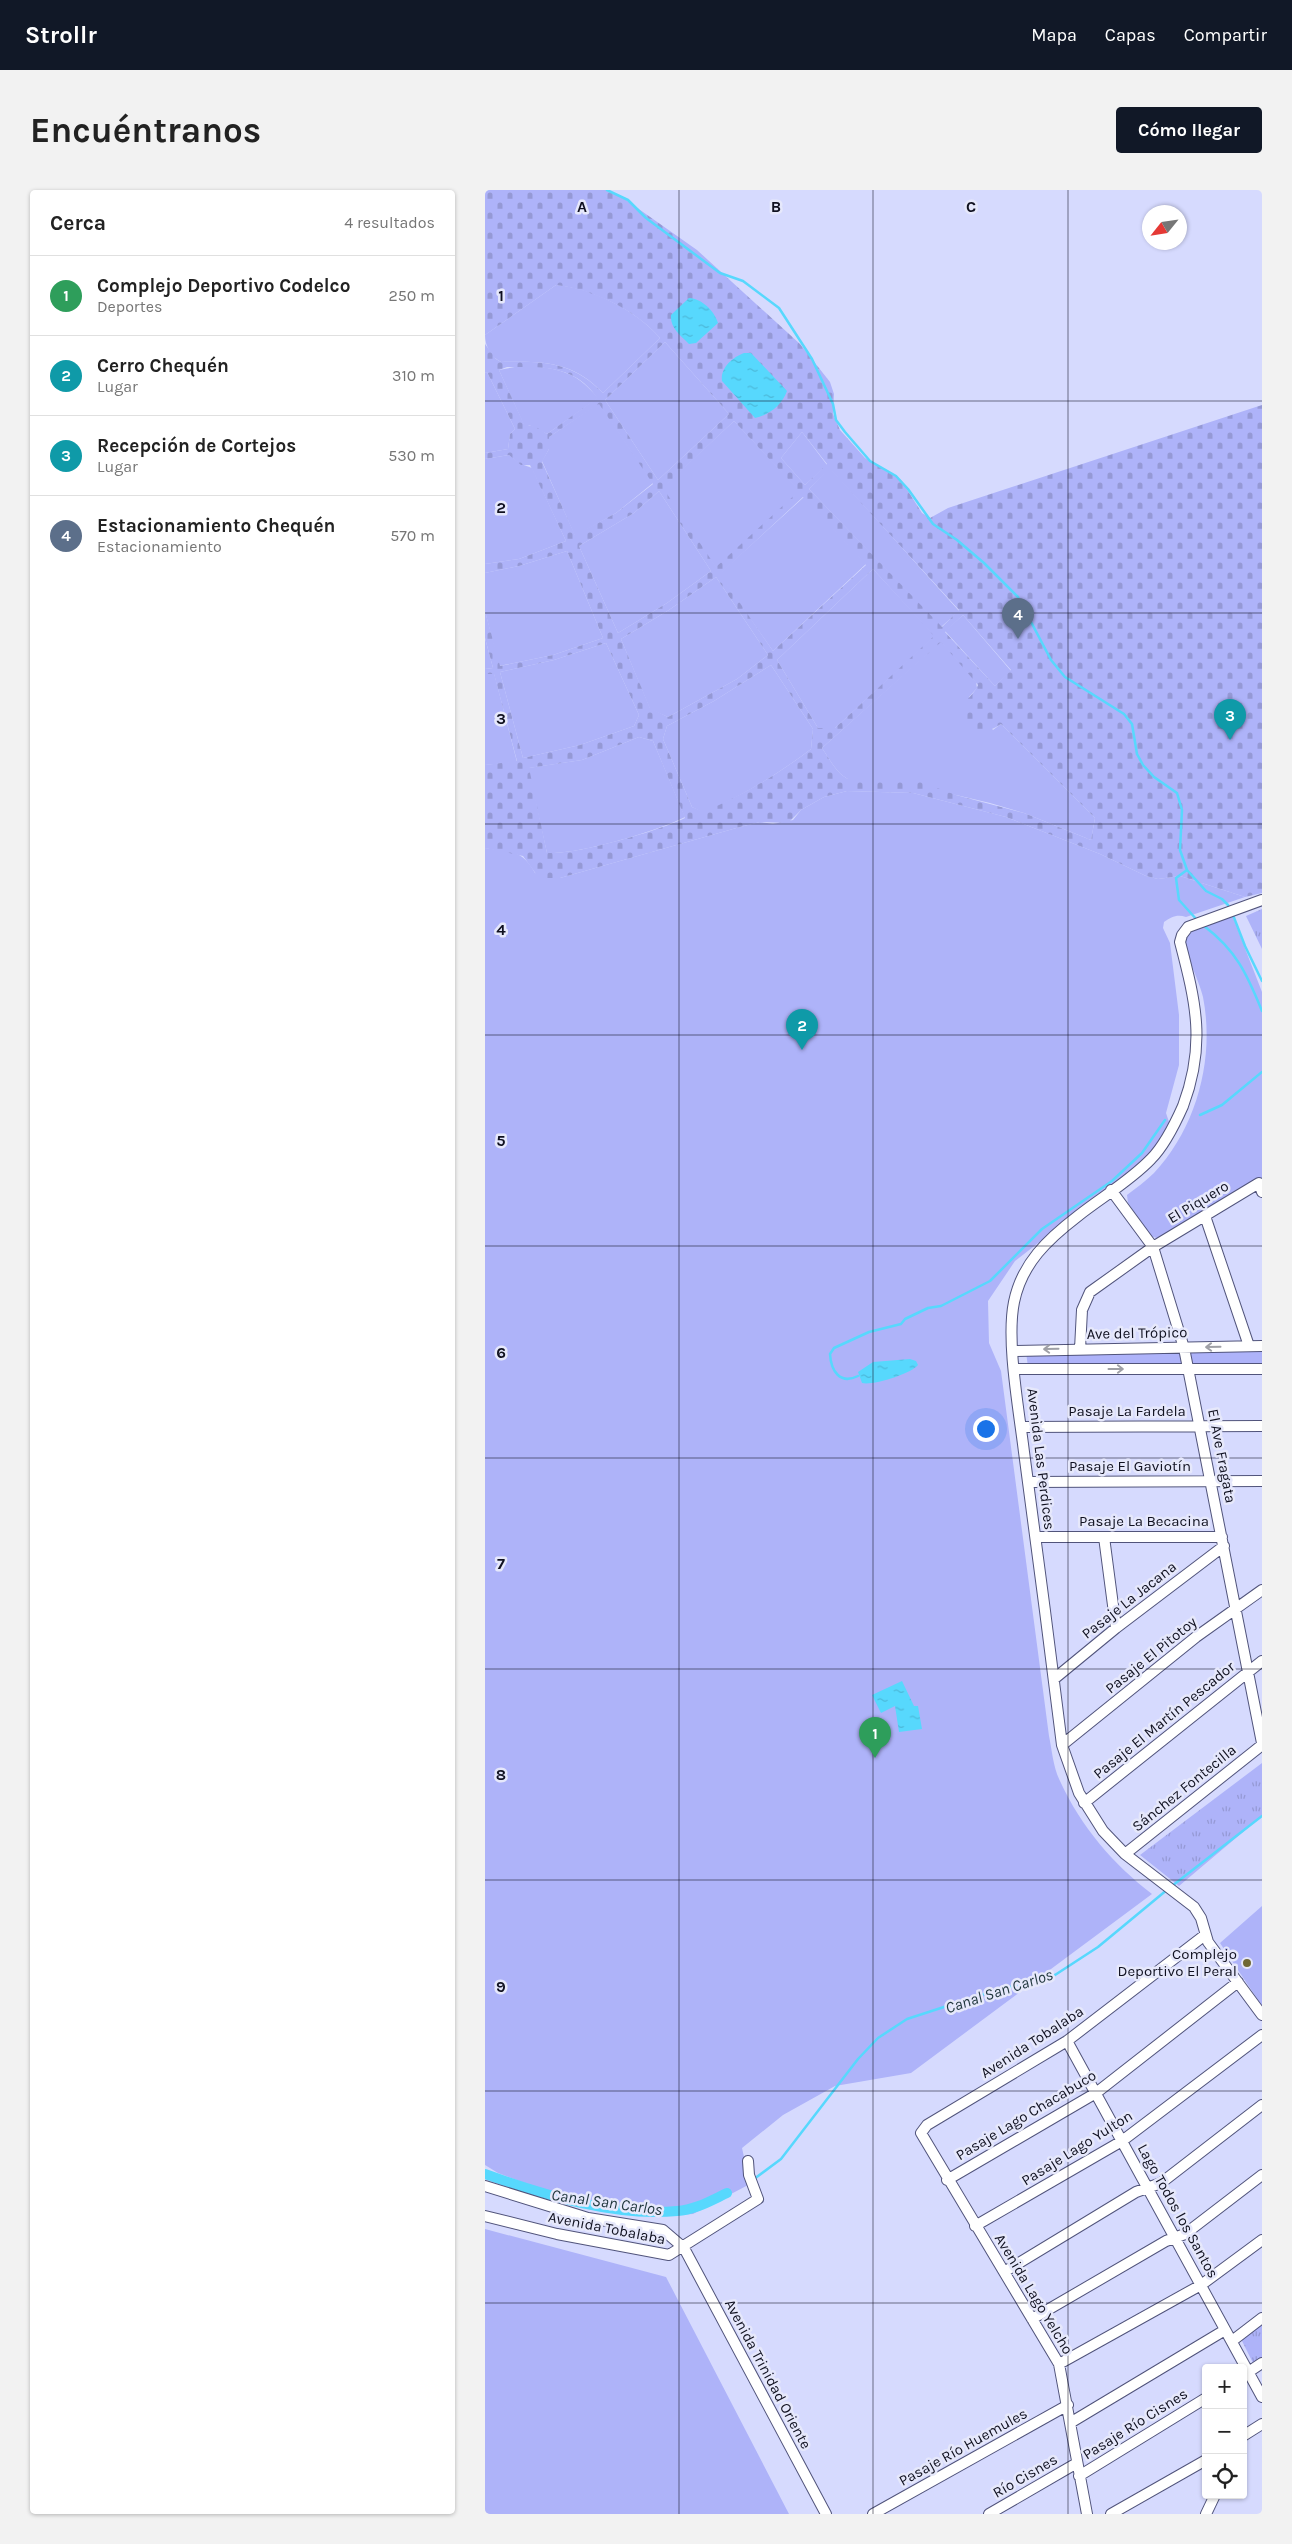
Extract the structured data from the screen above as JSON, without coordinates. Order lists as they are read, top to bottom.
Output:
{
  "streets": {
    "street": [
      "El Piquero",
      "Ave del Trópico",
      "Pasaje La Fardela",
      "El Ave Fragata",
      "Avenida Las Perdices",
      "Pasaje El Gaviotín",
      "Pasaje La Becacina",
      "Pasaje La Jacana",
      "Pasaje El Pitotoy",
      "Pasaje El Martín Pescador",
      "Sánchez Fontecilla",
      "Avenida Tobalaba",
      "Pasaje Lago Chacabuco",
      "Pasaje Lago Yulton",
      "Lago Todos los Santos",
      "Avenida Lago Yelcho",
      "Avenida Trinidad Oriente",
      "Pasaje Río Cisnes",
      "Pasaje Río Huemules",
      "Río Cisnes"
    ]
  },
  "crossings": [
    ["El Piquero", "Ave del Trópico"],
    ["El Piquero", "El Ave Fragata"],
    ["Ave del Trópico", "El Ave Fragata"],
    ["Ave del Trópico", "Avenida Las Perdices"],
    ["Pasaje La Fardela", "El Ave Fragata"],
    ["Pasaje La Fardela", "Avenida Las Perdices"],
    ["El Ave Fragata", "Avenida Las Perdices"],
    ["El Ave Fragata", "Pasaje El Gaviotín"],
    ["El Ave Fragata", "Pasaje La Becacina"],
    ["El Ave Fragata", "Pasaje La Jacana"],
    ["El Ave Fragata", "Pasaje El Pitotoy"],
    ["El Ave Fragata", "Pasaje El Martín Pescador"],
    ["El Ave Fragata", "Sánchez Fontecilla"],
    ["Avenida Las Perdices", "Pasaje El Gaviotín"],
    ["Avenida Las Perdices", "Pasaje La Becacina"],
    ["Avenida Las Perdices", "Pasaje La Jacana"],
    ["Avenida Las Perdices", "Pasaje El Pitotoy"],
    ["Avenida Las Perdices", "Pasaje El Martín Pescador"],
    ["Avenida Las Perdices", "Sánchez Fontecilla"],
    ["Avenida Las Perdices", "Avenida Tobalaba"],
    ["Pasaje La Becacina", "Pasaje La Jacana"],
    ["Avenida Tobalaba", "Lago Todos los Santos"],
    ["Avenida Tobalaba", "Avenida Lago Yelcho"],
    ["Avenida Tobalaba", "Avenida Trinidad Oriente"],
    ["Pasaje Lago Chacabuco", "Lago Todos los Santos"],
    ["Pasaje Lago Chacabuco", "Avenida Lago Yelcho"],
    ["Pasaje Lago Yulton", "Lago Todos los Santos"],
    ["Pasaje Lago Yulton", "Avenida Lago Yelcho"],
    ["Avenida Lago Yelcho", "Pasaje Río Cisnes"],
    ["Avenida Lago Yelcho", "Pasaje Río Huemules"],
    ["Avenida Lago Yelcho", "Río Cisnes"]
  ],
  "water": ["Canal San Carlos"],
  "places": ["Complejo Deportivo El Peral"],
  "north": "bottom left",
  "page": {
    "header": "Strollr",
    "nav": ["Mapa", "Capas", "Compartir"],
    "buttons": "Cómo llegar",
    "title": "Encuéntranos",
    "heading": ["Cerca", "4 resultados"],
    "list": [
      {
        "mark": "1",
        "name": "Complejo Deportivo Codelco",
        "note": "Deportes",
        "value": "250 m"
      },
      {
        "mark": "2",
        "name": "Cerro Chequén",
        "note": "Lugar",
        "value": "310 m"
      },
      {
        "mark": "3",
        "name": "Recepción de Cortejos",
        "note": "Lugar",
        "value": "530 m"
      },
      {
        "mark": "4",
        "name": "Estacionamiento Chequén",
        "note": "Estacionamiento",
        "value": "570 m"
      }
    ],
    "pins": [
      "4",
      "3",
      "2",
      "1"
    ],
    "map_buttons": ["+", "−"]
  },
  "grid": {
    "columns": ["A", "B", "C"],
    "rows": [
      "1",
      "2",
      "3",
      "4",
      "5",
      "6",
      "7",
      "8",
      "9"
    ]
  }
}
